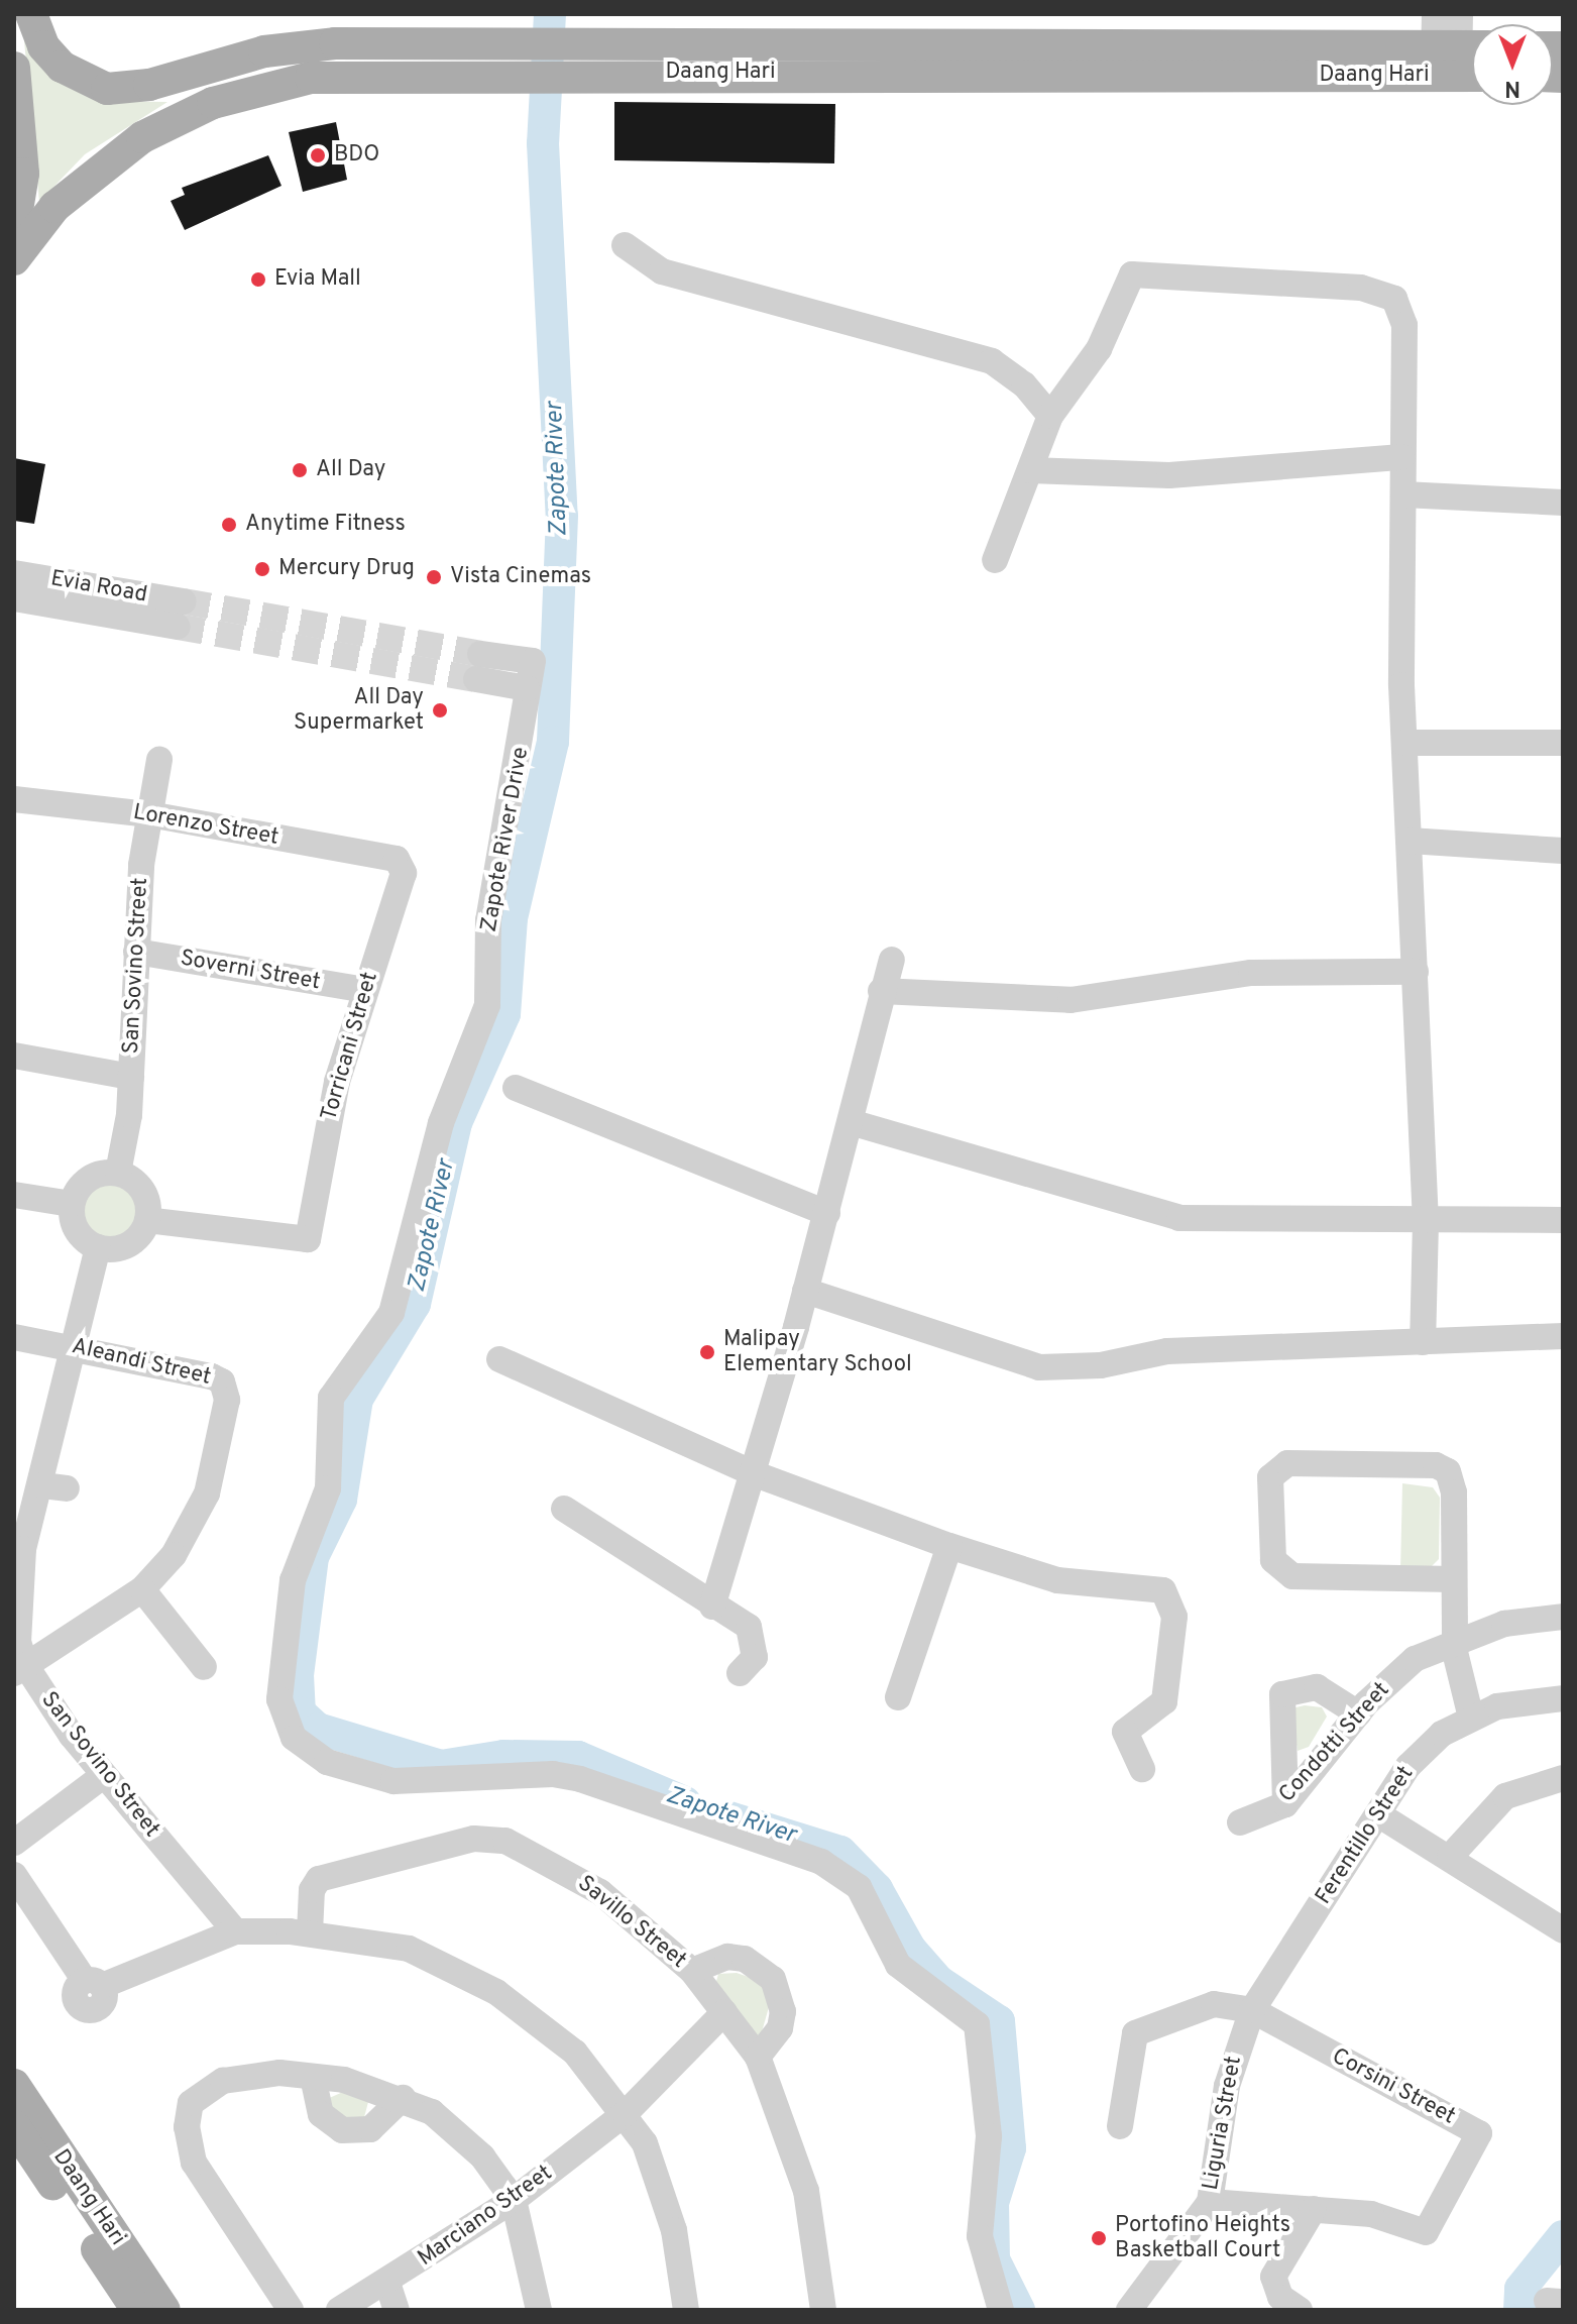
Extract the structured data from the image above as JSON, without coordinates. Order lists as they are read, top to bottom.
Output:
{
  "streets": {
    "main road": ["Daang Hari"],
    "street": [
      "Evia Road",
      "Lorenzo Street",
      "Zapote River Drive",
      "San Sovino Street",
      "Soverni Street",
      "Torricani Street",
      "Aleandi Street",
      "Condotti Street",
      "Ferentillo Street",
      "Savillo Street",
      "Corsini Street",
      "Liguria Street",
      "Marciano Street"
    ]
  },
  "crossings": [
    ["Lorenzo Street", "San Sovino Street"],
    ["Lorenzo Street", "Torricani Street"],
    ["San Sovino Street", "Soverni Street"],
    ["San Sovino Street", "Torricani Street"],
    ["San Sovino Street", "Aleandi Street"],
    ["Soverni Street", "Torricani Street"],
    ["Ferentillo Street", "Corsini Street"],
    ["Ferentillo Street", "Liguria Street"],
    ["Savillo Street", "Marciano Street"],
    ["Corsini Street", "Liguria Street"]
  ],
  "water": ["Zapote River"],
  "places": [
    "BDO",
    "Evia Mall",
    "All Day",
    "Anytime Fitness",
    "Mercury Drug",
    "Vista Cinemas",
    "All Day Supermarket",
    "Malipay Elementary School",
    "Portofino Heights Basketball Court"
  ],
  "north": "bottom"
}
